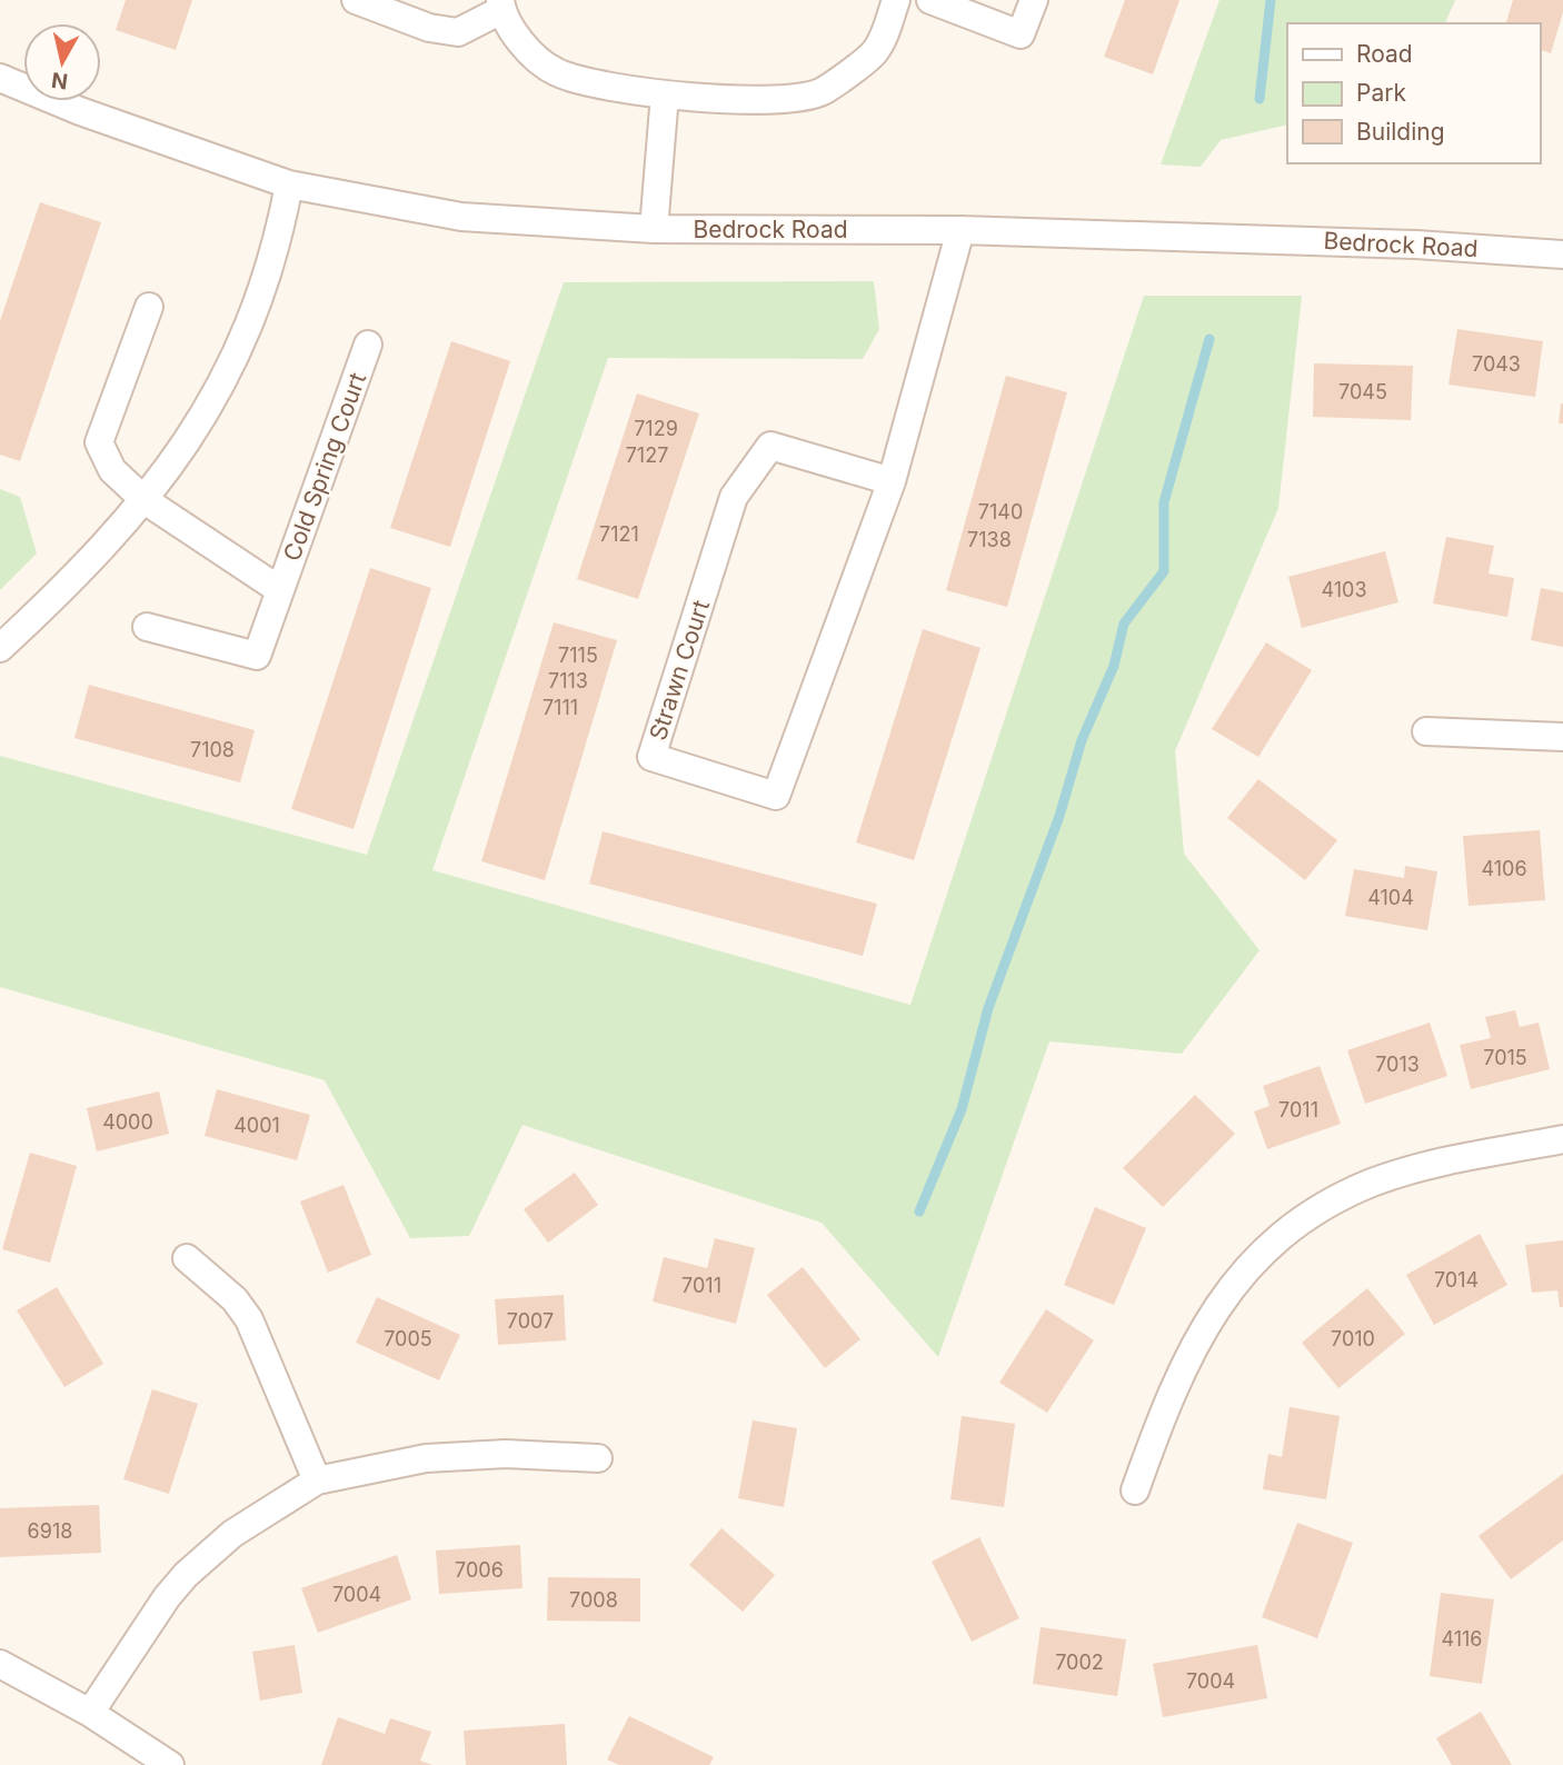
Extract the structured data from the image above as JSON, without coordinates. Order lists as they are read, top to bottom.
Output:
{
  "streets": {
    "street": ["Bedrock Road", "Cold Spring Court", "Strawn Court"]
  },
  "crossings": [
    ["Bedrock Road", "Strawn Court"]
  ],
  "house_numbers": [
    "7043",
    "7045",
    "7129",
    "7127",
    "7140",
    "7121",
    "7138",
    "4103",
    "7115",
    "7113",
    "7111",
    "7108",
    "4106",
    "4104",
    "7015",
    "7013",
    "7011",
    "4000",
    "4001",
    "7014",
    "7011",
    "7007",
    "7005",
    "7010",
    "6918",
    "7006",
    "7004",
    "7008",
    "4116",
    "7002",
    "7004"
  ],
  "legend": ["Road", "Park", "Building"],
  "north": "bottom"
}
